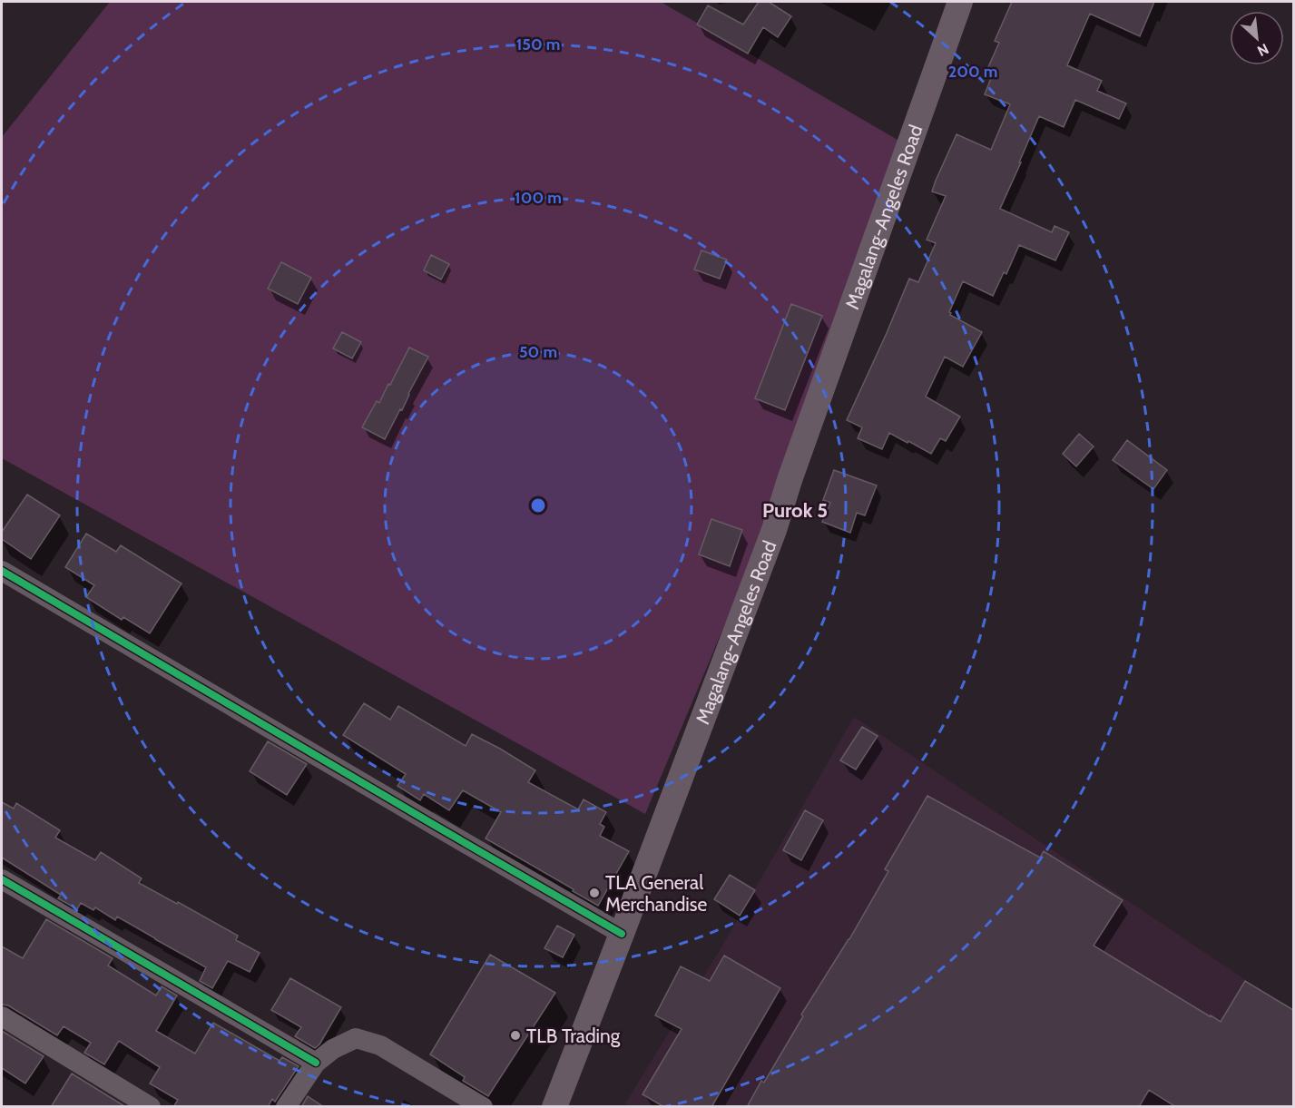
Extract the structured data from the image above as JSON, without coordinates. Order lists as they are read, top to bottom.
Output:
{
  "streets": {
    "main road": ["Magalang-Angeles Road"]
  },
  "districts": ["Purok 5"],
  "places": ["TLA General Merchandise", "TLB Trading"],
  "north": "bottom right",
  "rings": [
    "150 m",
    "200 m",
    "100 m",
    "50 m"
  ]
}
